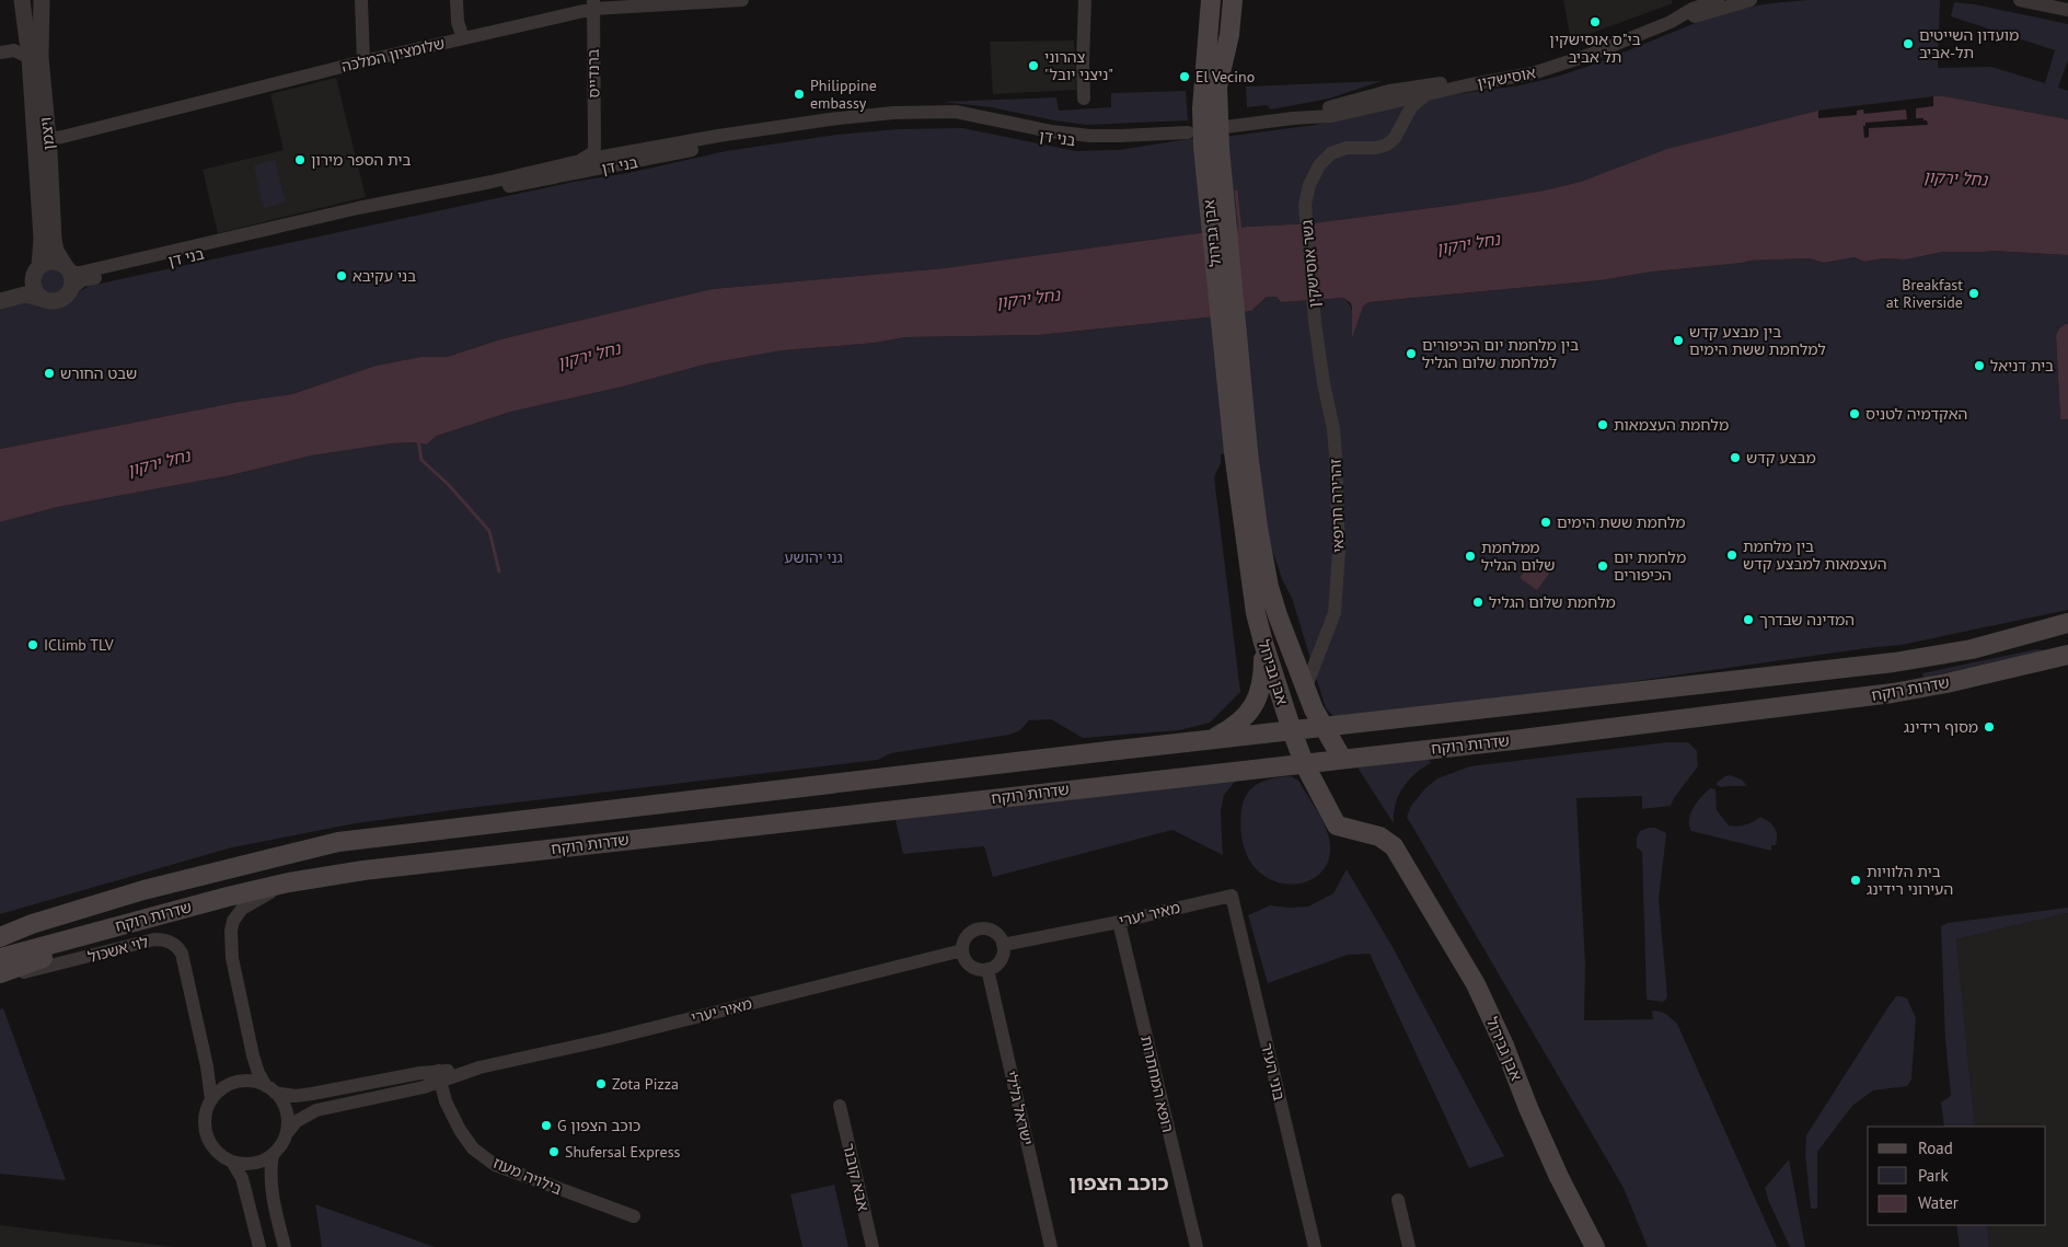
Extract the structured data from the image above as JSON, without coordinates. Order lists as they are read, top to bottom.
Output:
{
  "streets": {
    "main road": ["אבן גבירול", "שדרות רוקח"],
    "street": [
      "שלומציון המלכה",
      "ברנדייס",
      "אוסישקין",
      "ויצמן",
      "בני דן",
      "גשר אוסישקין",
      "זהרירה חריפאי",
      "מאיר יערי",
      "לוי אשכול",
      "בוני העיר",
      "רופא המחתרות",
      "ישראל גלילי",
      "בילויה מעוז",
      "אבא קובנר"
    ]
  },
  "crossings": [
    ["שלומציון המלכה", "ברנדייס"],
    ["שלומציון המלכה", "ויצמן"],
    ["ברנדייס", "בני דן"],
    ["ויצמן", "בני דן"],
    ["אבן גבירול", "זהרירה חריפאי"],
    ["אבן גבירול", "שדרות רוקח"],
    ["גשר אוסישקין", "זהרירה חריפאי"],
    ["מאיר יערי", "לוי אשכול"],
    ["מאיר יערי", "בוני העיר"],
    ["מאיר יערי", "רופא המחתרות"],
    ["מאיר יערי", "ישראל גלילי"],
    ["מאיר יערי", "בילויה מעוז"]
  ],
  "districts": ["כוכב הצפון"],
  "water": ["נחל ירקון"],
  "parks": ["גני יהושע"],
  "places": [
    "בי\"ס אוסישקין תל אביב",
    "מועדון השייטים תל-אביב",
    "צהרוני \"ניצני יובל\"",
    "El Vecino",
    "Philippine embassy",
    "בית הספר מירון",
    "בני עקיבא",
    "Breakfast at Riverside",
    "בין מבצע קדש למלחמת ששת הימים",
    "בין מלחמת יום הכיפורים למלחמת שלום הגליל",
    "בית דניאל",
    "שבט החורש",
    "האקדמיה לטניס",
    "מלחמת העצמאות",
    "מבצע קדש",
    "מלחמת ששת הימים",
    "בין מלחמת העצמאות למבצע קדש",
    "ממלחמת שלום הגליל",
    "מלחמת יום הכיפורים",
    "מלחמת שלום הגליל",
    "המדינה שבדרך",
    "IClimb TLV",
    "מסוף רידינג",
    "בית הלוויות העירוני רידינג",
    "Zota Pizza",
    "G כוכב הצפון",
    "Shufersal Express"
  ],
  "legend": ["Road", "Park", "Water"]
}
